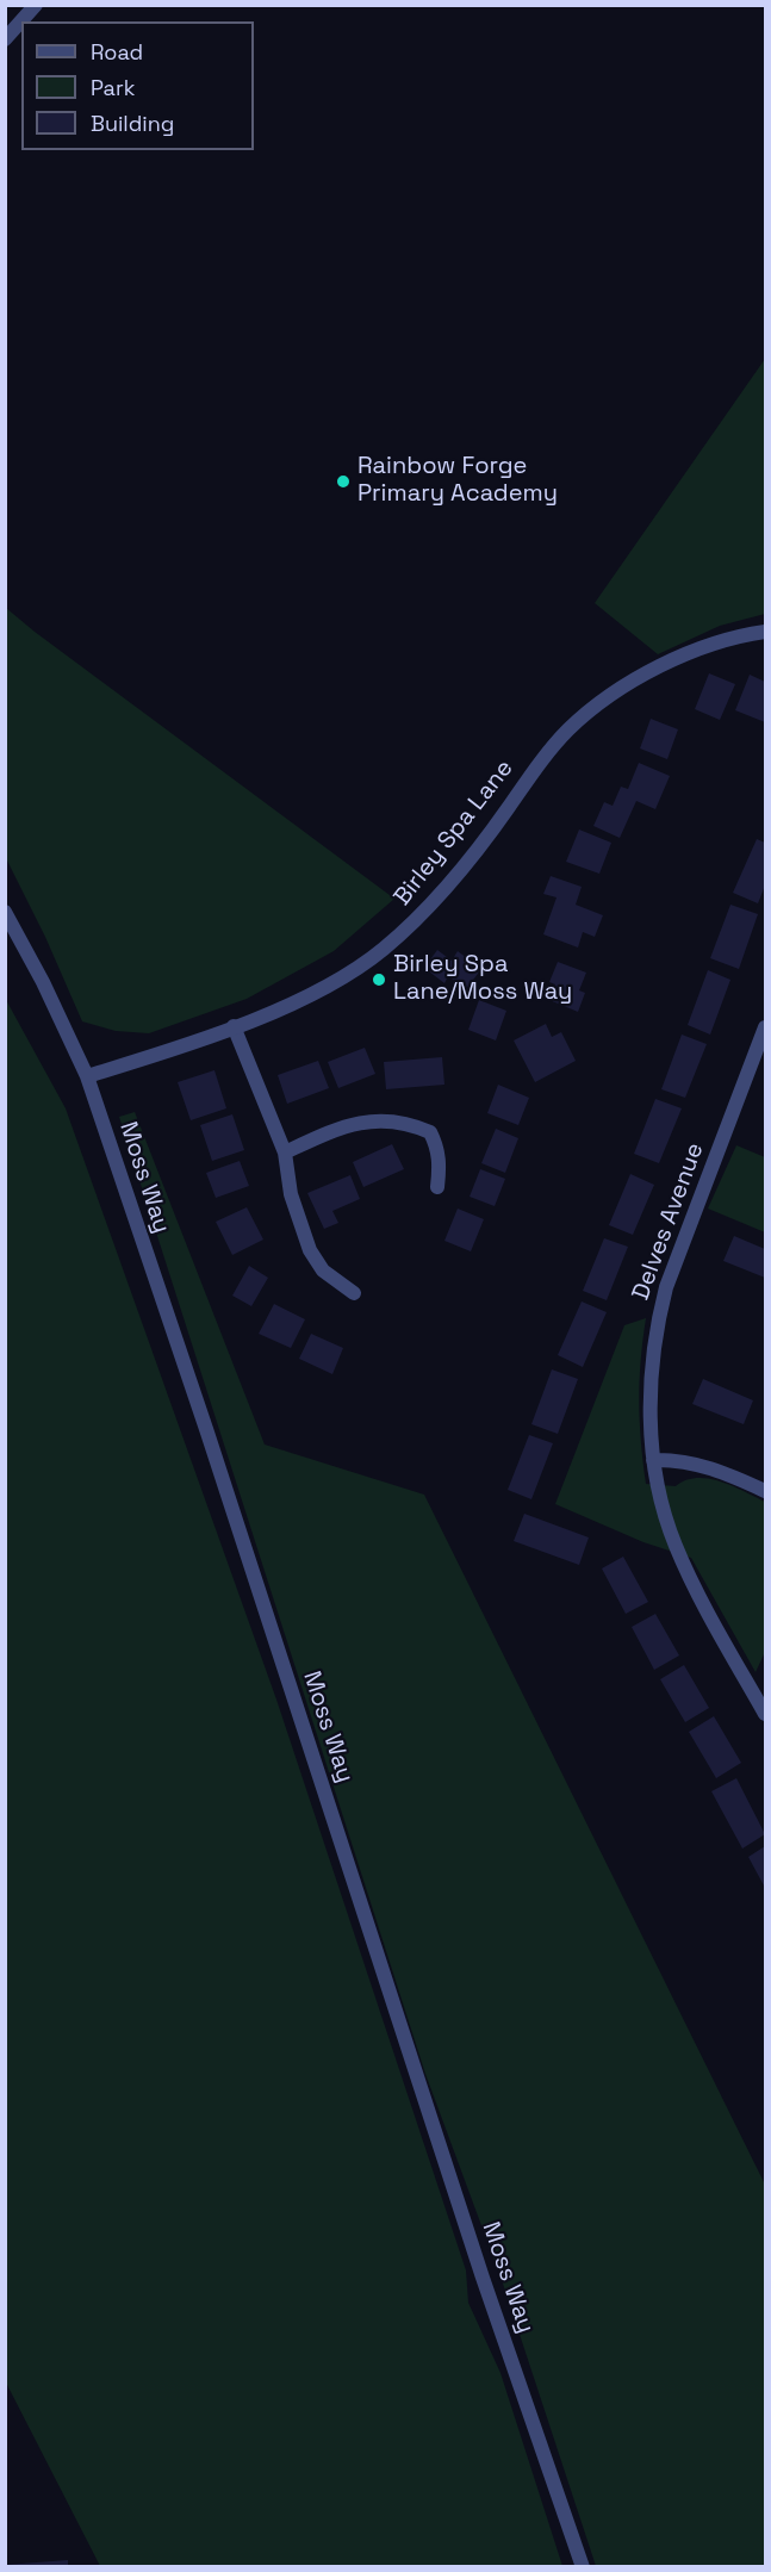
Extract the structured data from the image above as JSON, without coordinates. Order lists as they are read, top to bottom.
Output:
{
  "streets": {
    "street": ["Birley Spa Lane", "Moss Way", "Delves Avenue"]
  },
  "crossings": [
    ["Birley Spa Lane", "Moss Way"]
  ],
  "places": ["Rainbow Forge Primary Academy", "Birley Spa Lane/Moss Way"],
  "legend": ["Road", "Park", "Building"]
}
